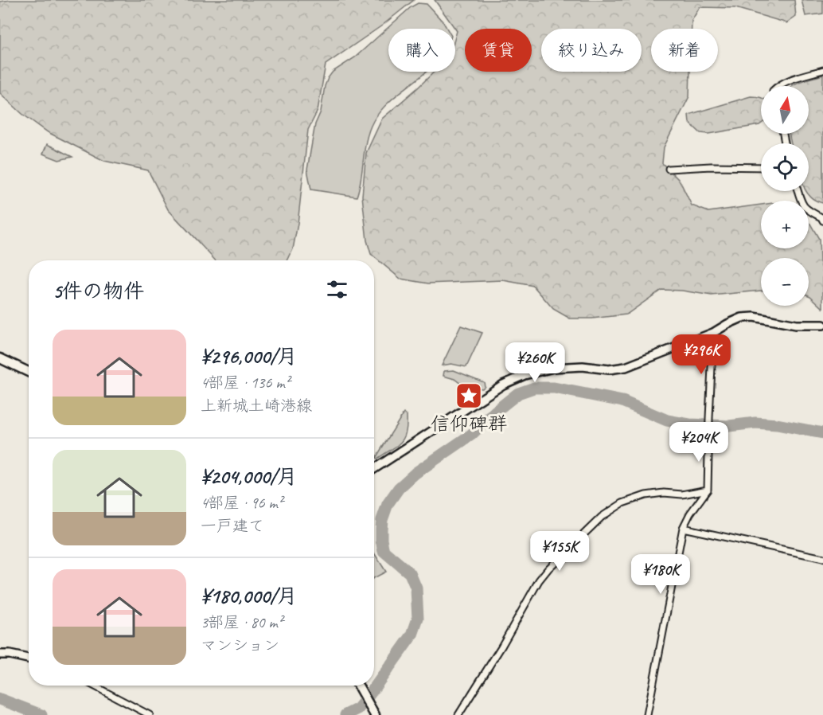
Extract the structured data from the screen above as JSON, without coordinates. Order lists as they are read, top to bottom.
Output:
{
  "places": {
    "place": ["信仰碑群"]
  },
  "north": "top",
  "page": {
    "chip": [
      "購入",
      "賃貸",
      "絞り込み",
      "新着"
    ],
    "map_buttons": ["+", "−"],
    "heading": "5件の物件",
    "list": [
      {
        "name": "¥296,000/月",
        "note": "4部屋 · 136 m² · 上新城土崎港線"
      },
      {
        "name": "¥204,000/月",
        "note": "4部屋 · 96 m² · 一戸建て"
      },
      {
        "name": "¥180,000/月",
        "note": "3部屋 · 80 m² · マンション"
      }
    ],
    "price": [
      "¥296K",
      "¥260K",
      "¥204K",
      "¥155K",
      "¥180K"
    ]
  }
}
